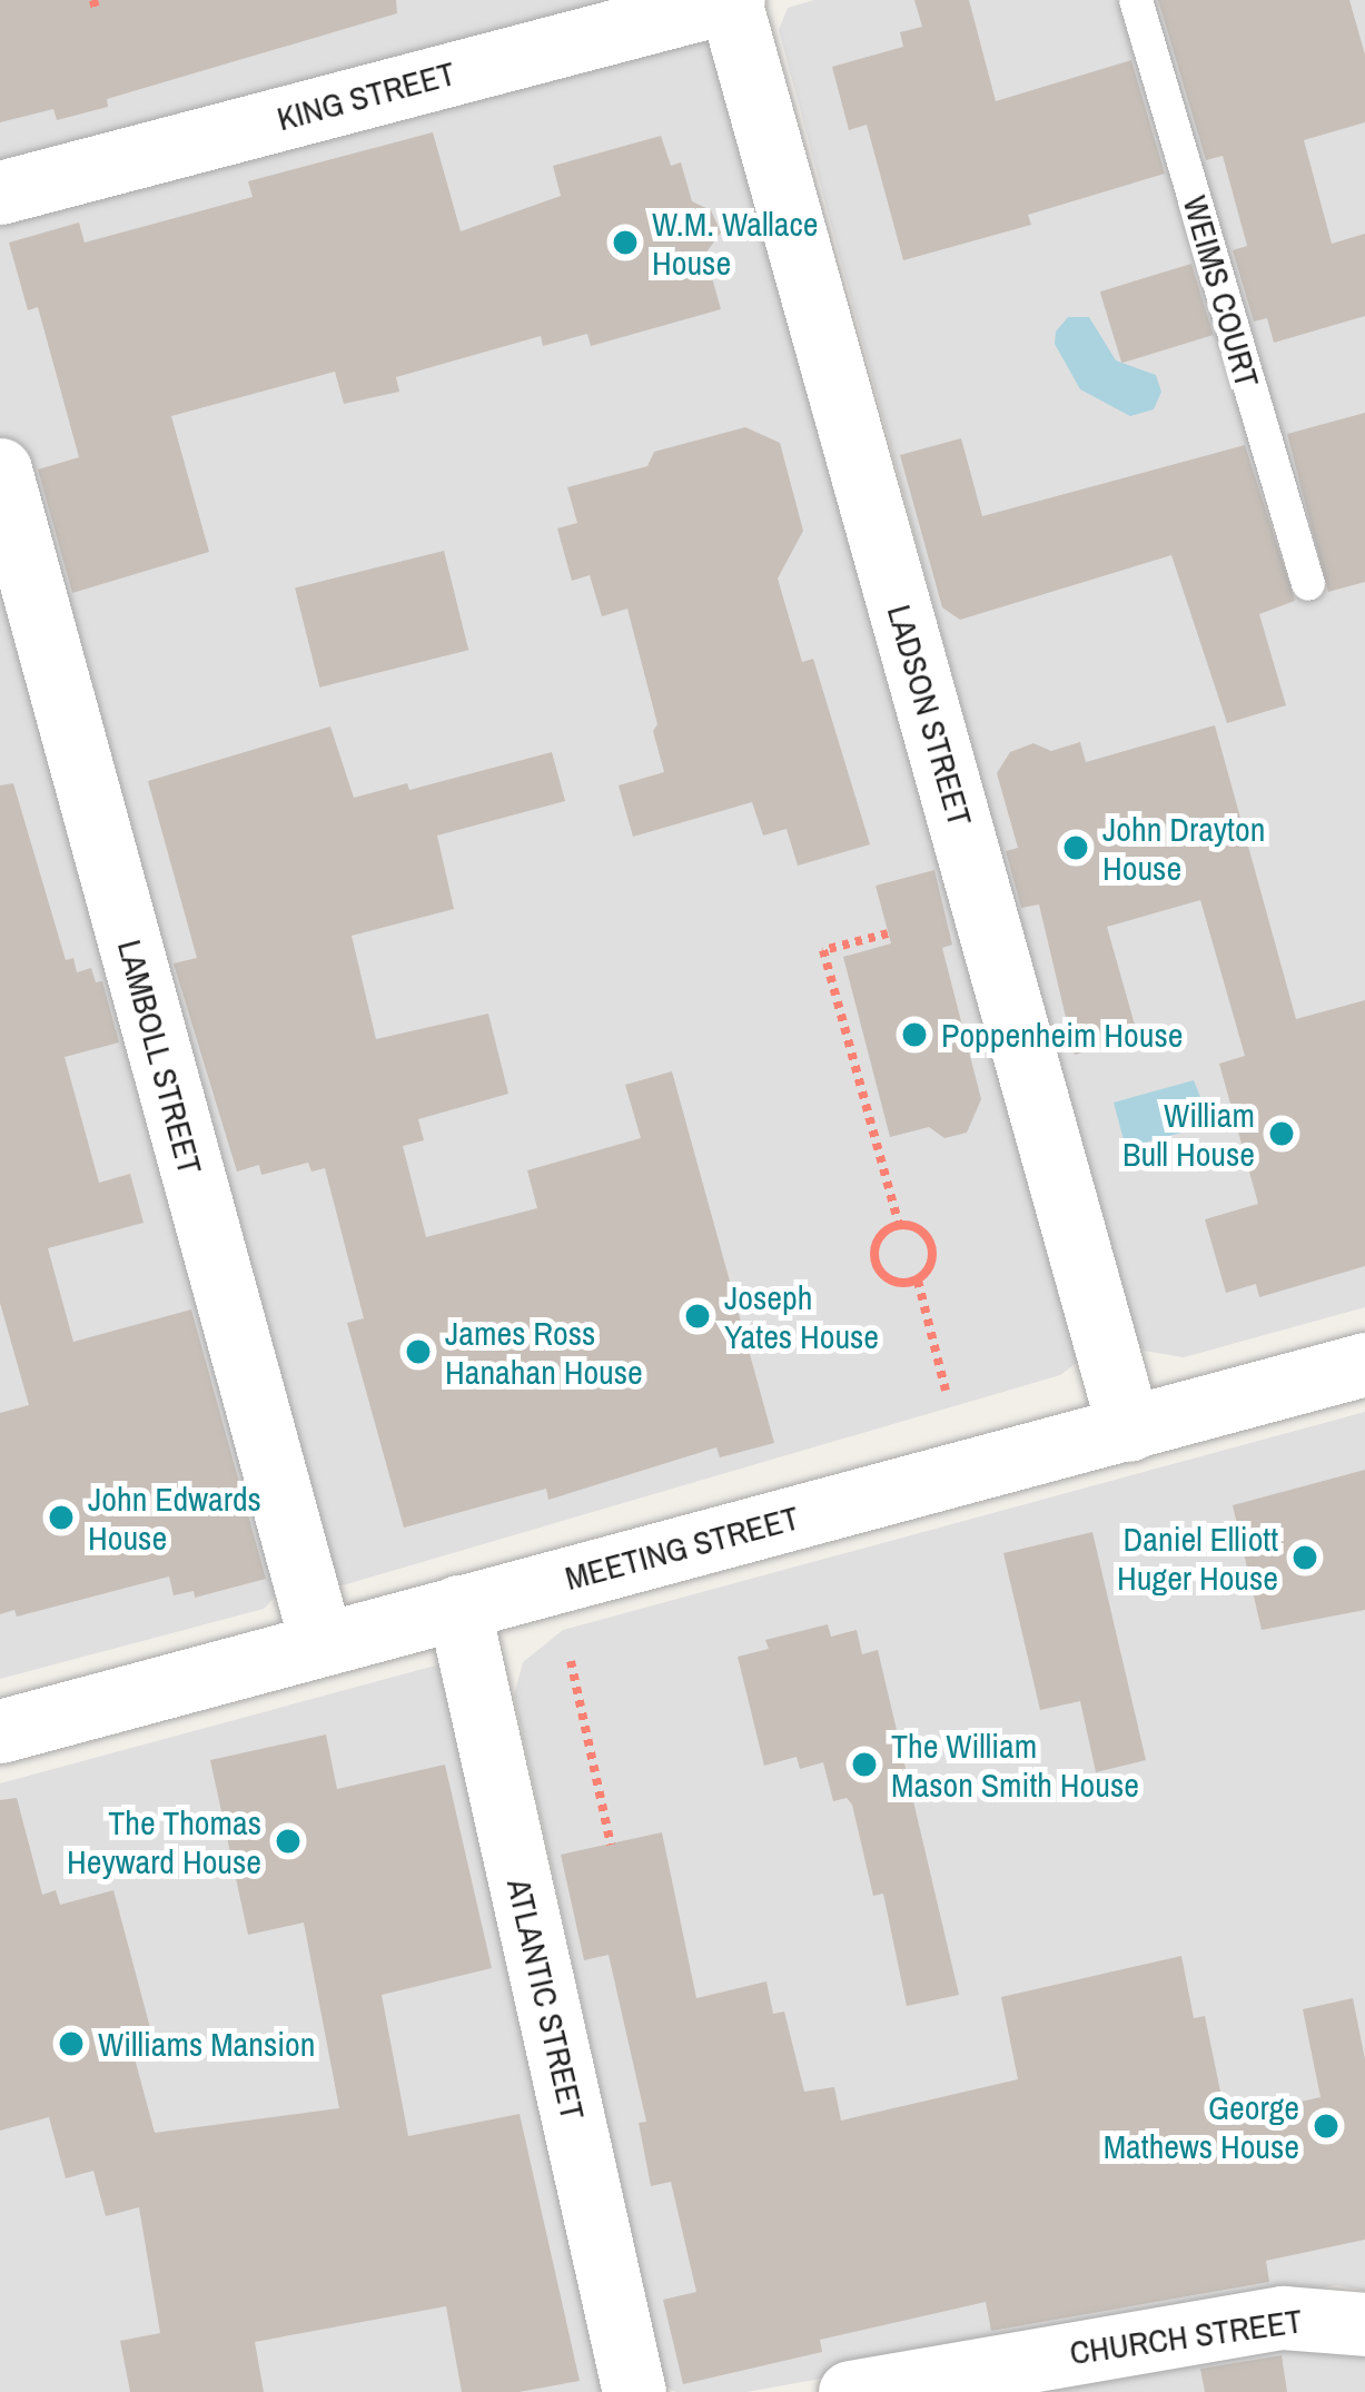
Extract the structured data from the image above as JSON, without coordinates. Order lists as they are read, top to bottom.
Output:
{
  "streets": {
    "street": [
      "KING STREET",
      "LADSON STREET",
      "LAMBOLL STREET",
      "MEETING STREET",
      "ATLANTIC STREET",
      "CHURCH STREET"
    ],
    "lane": ["WEIMS COURT"]
  },
  "crossings": [
    ["KING STREET", "LADSON STREET"],
    ["LADSON STREET", "MEETING STREET"],
    ["LAMBOLL STREET", "MEETING STREET"],
    ["MEETING STREET", "ATLANTIC STREET"]
  ],
  "places": [
    "W.M. Wallace House",
    "John Drayton House",
    "Poppenheim House",
    "William Bull House",
    "Joseph Yates House",
    "James Ross Hanahan House",
    "John Edwards House",
    "Daniel Elliott Huger House",
    "The William Mason Smith House",
    "The Thomas Heyward House",
    "Williams Mansion",
    "George Mathews House"
  ]
}
